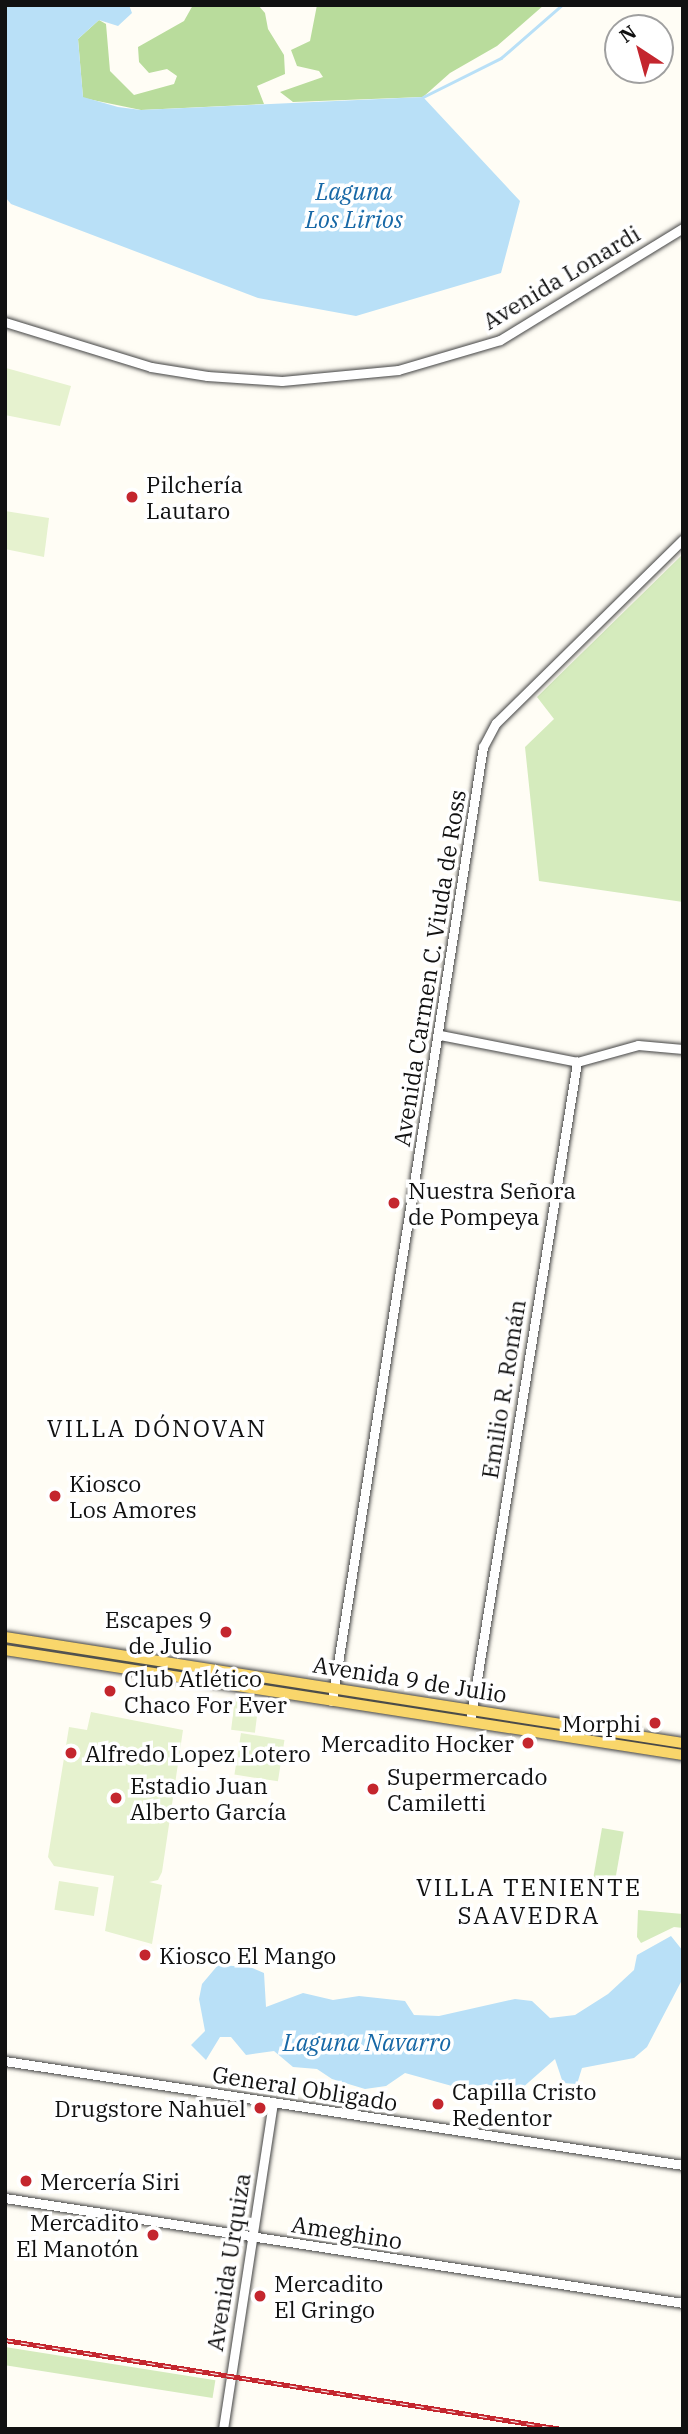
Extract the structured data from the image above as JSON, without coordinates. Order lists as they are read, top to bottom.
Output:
{
  "streets": {
    "main road": ["Avenida 9 de Julio"],
    "street": [
      "Avenida Lonardi",
      "Avenida Carmen C. Viuda de Ross",
      "Emilio R. Román",
      "General Obligado",
      "Ameghino",
      "Avenida Urquiza"
    ]
  },
  "crossings": [
    ["Avenida Carmen C. Viuda de Ross", "Avenida 9 de Julio"],
    ["Emilio R. Román", "Avenida 9 de Julio"],
    ["General Obligado", "Avenida Urquiza"],
    ["Ameghino", "Avenida Urquiza"]
  ],
  "districts": ["VILLA DÓNOVAN", "VILLA TENIENTE SAAVEDRA"],
  "water": ["Laguna Los Lirios", "Laguna Navarro"],
  "places": [
    "Pilchería Lautaro",
    "Nuestra Señora de Pompeya",
    "Kiosco Los Amores",
    "Escapes 9 de Julio",
    "Club Atlético Chaco For Ever",
    "Morphi",
    "Mercadito Hocker",
    "Alfredo Lopez Lotero",
    "Supermercado Camiletti",
    "Estadio Juan Alberto García",
    "Kiosco El Mango",
    "Capilla Cristo Redentor",
    "Drugstore Nahuel",
    "Mercería Siri",
    "Mercadito El Manotón",
    "Mercadito El Gringo"
  ],
  "north": "top left"
}
